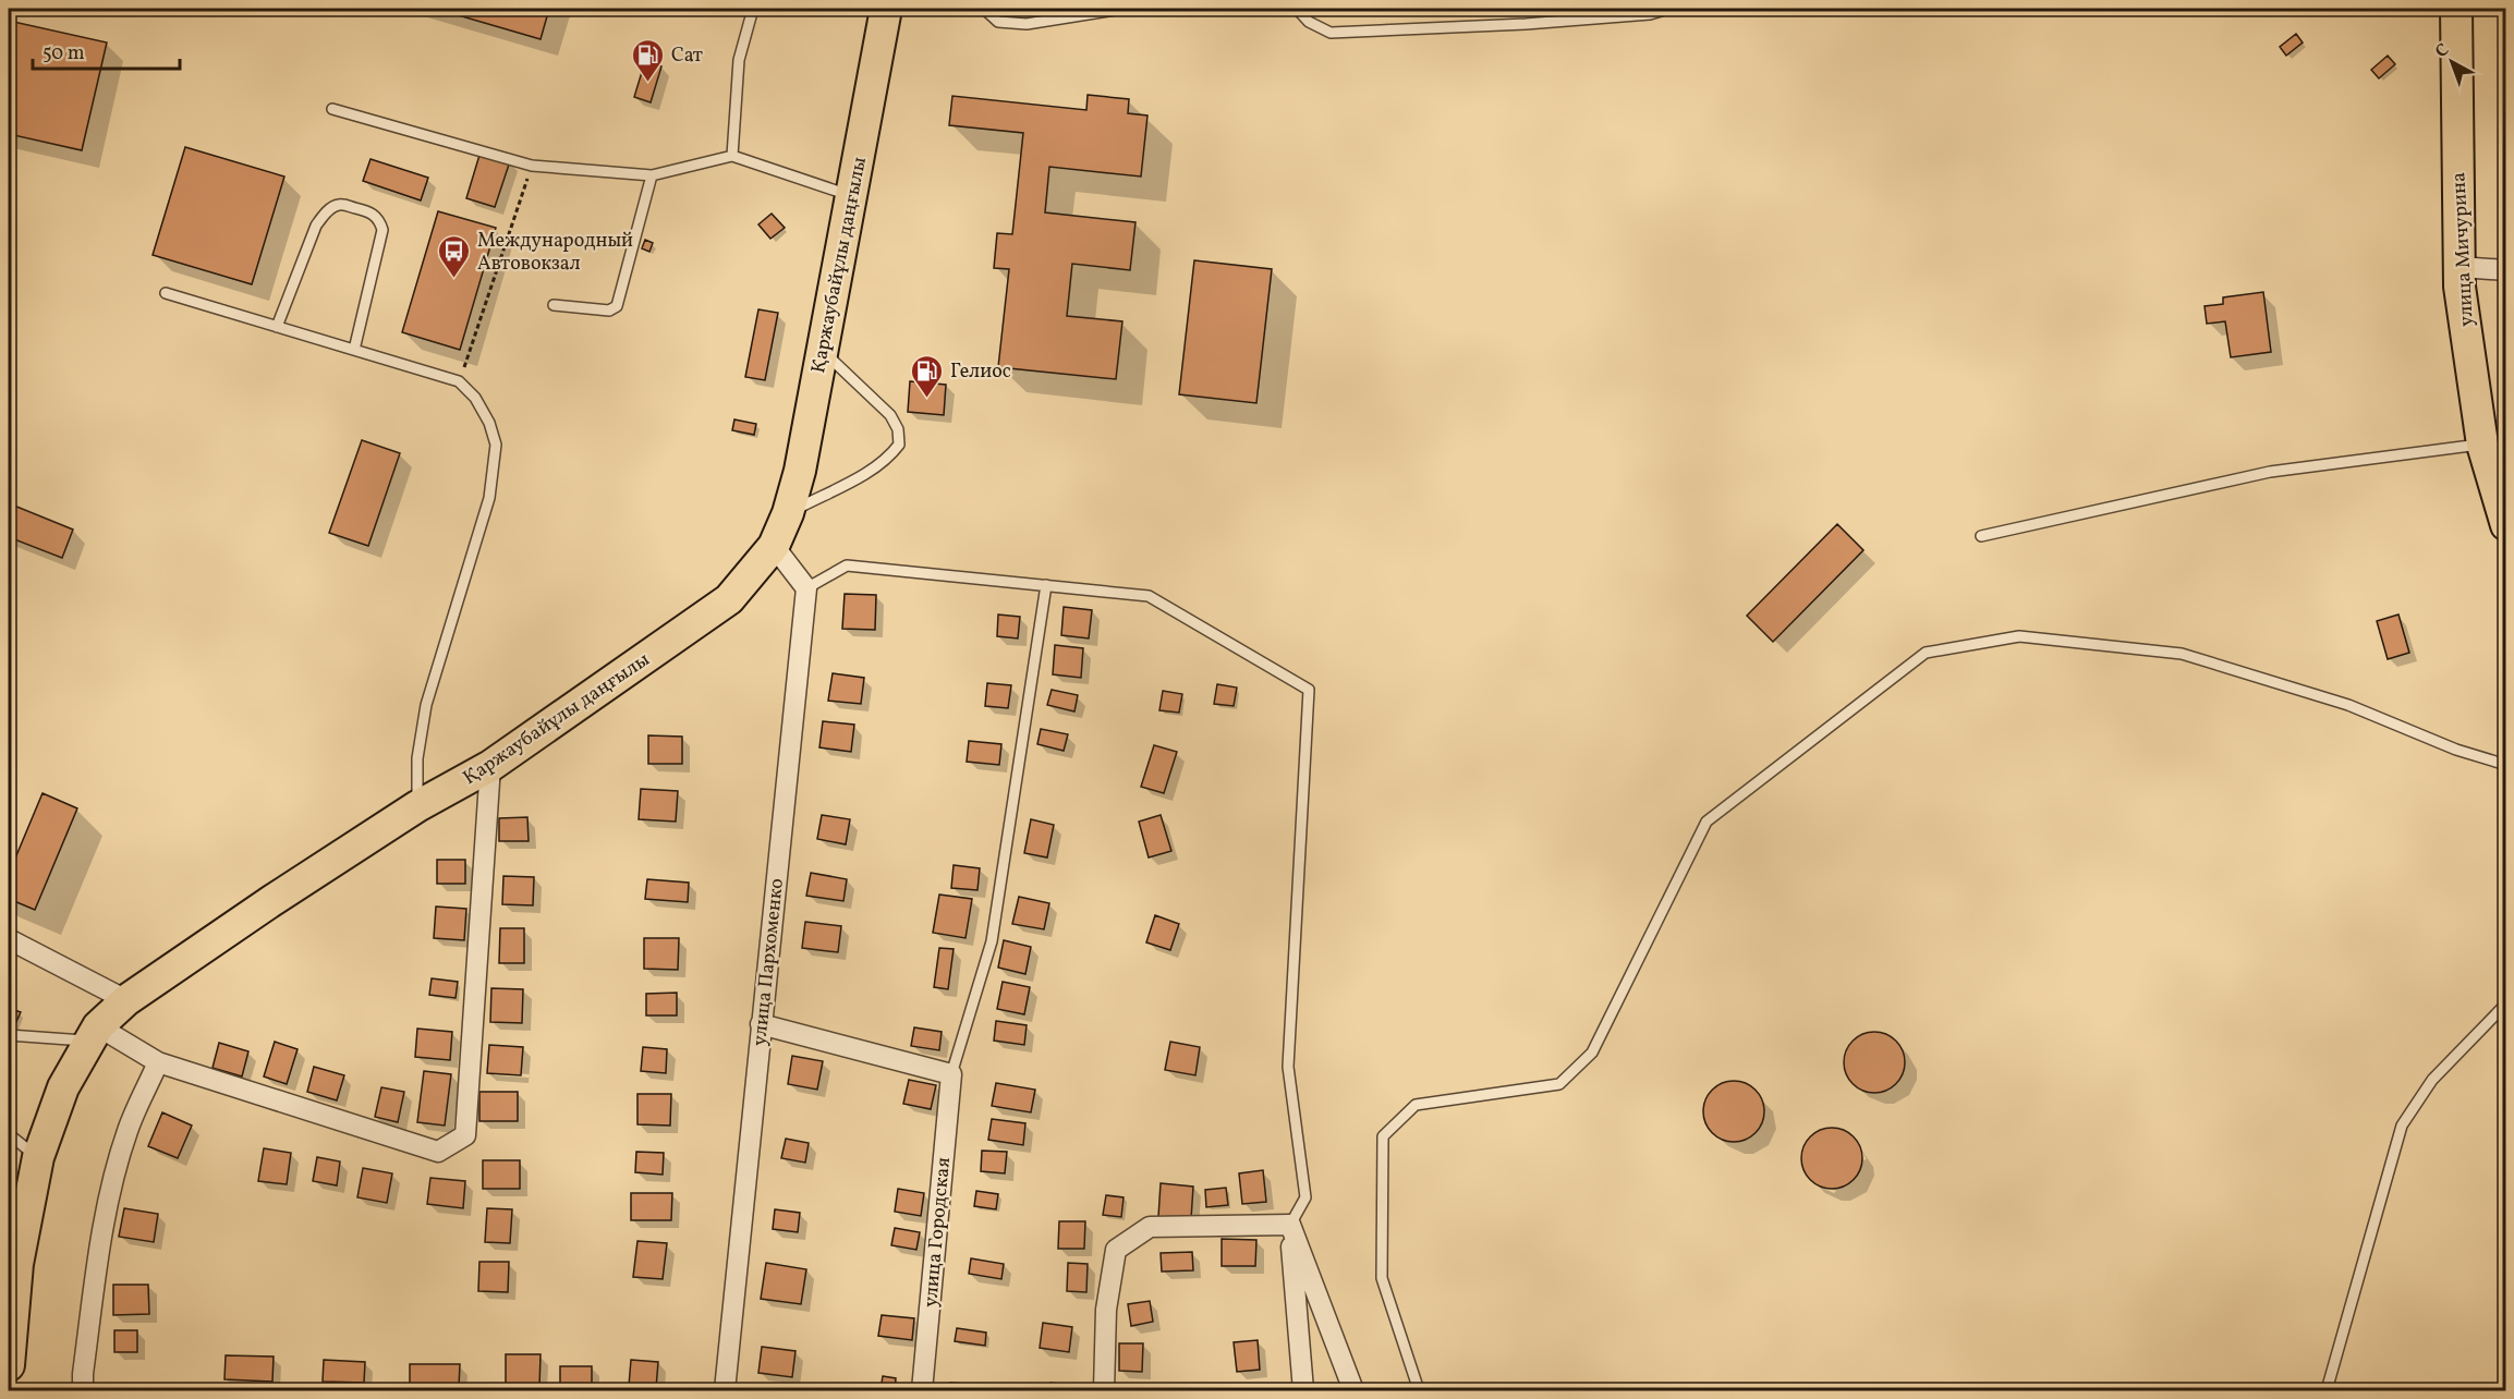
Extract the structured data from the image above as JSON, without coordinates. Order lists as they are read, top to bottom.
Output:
{
  "streets": {
    "main road": ["улица Мичурина", "Қаржаубайұлы даңғылы"],
    "street": ["улица Пархоменко", "улица Городская"]
  },
  "places": {
    "fuel station": ["Сат", "Гелиос"],
    "bus stop": ["Международный Автовокзал"]
  },
  "scale_bar": "50 m",
  "north": "top left"
}
